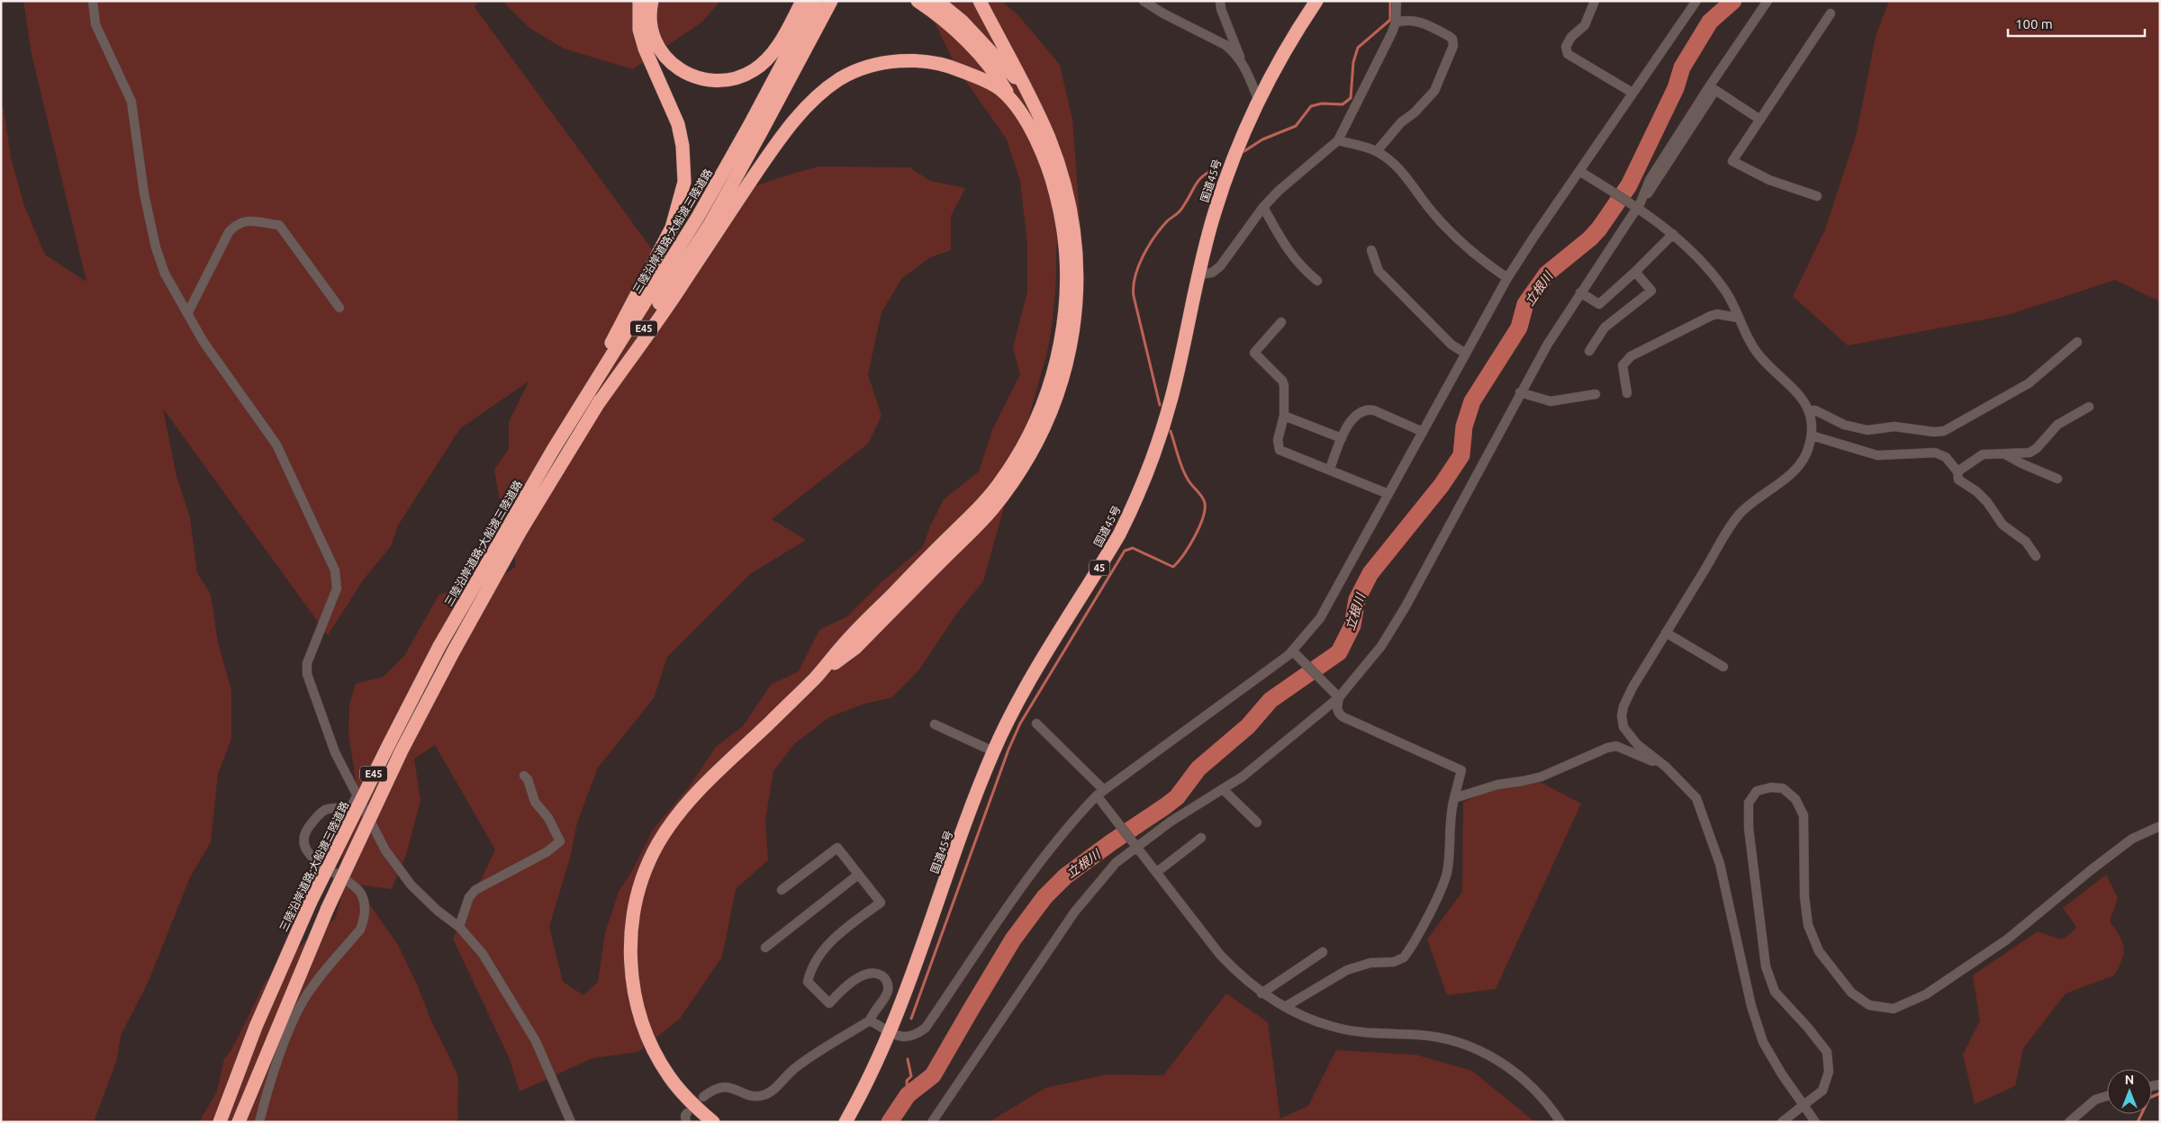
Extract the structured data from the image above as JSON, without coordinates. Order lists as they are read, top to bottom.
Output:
{
  "streets": {
    "highway": [
      "国道45号",
      "三陸沿岸道路;大船渡三陸道路",
      "E45",
      "45"
    ]
  },
  "water": ["立根川"],
  "scale_bar": "100 m",
  "north": "top"
}
